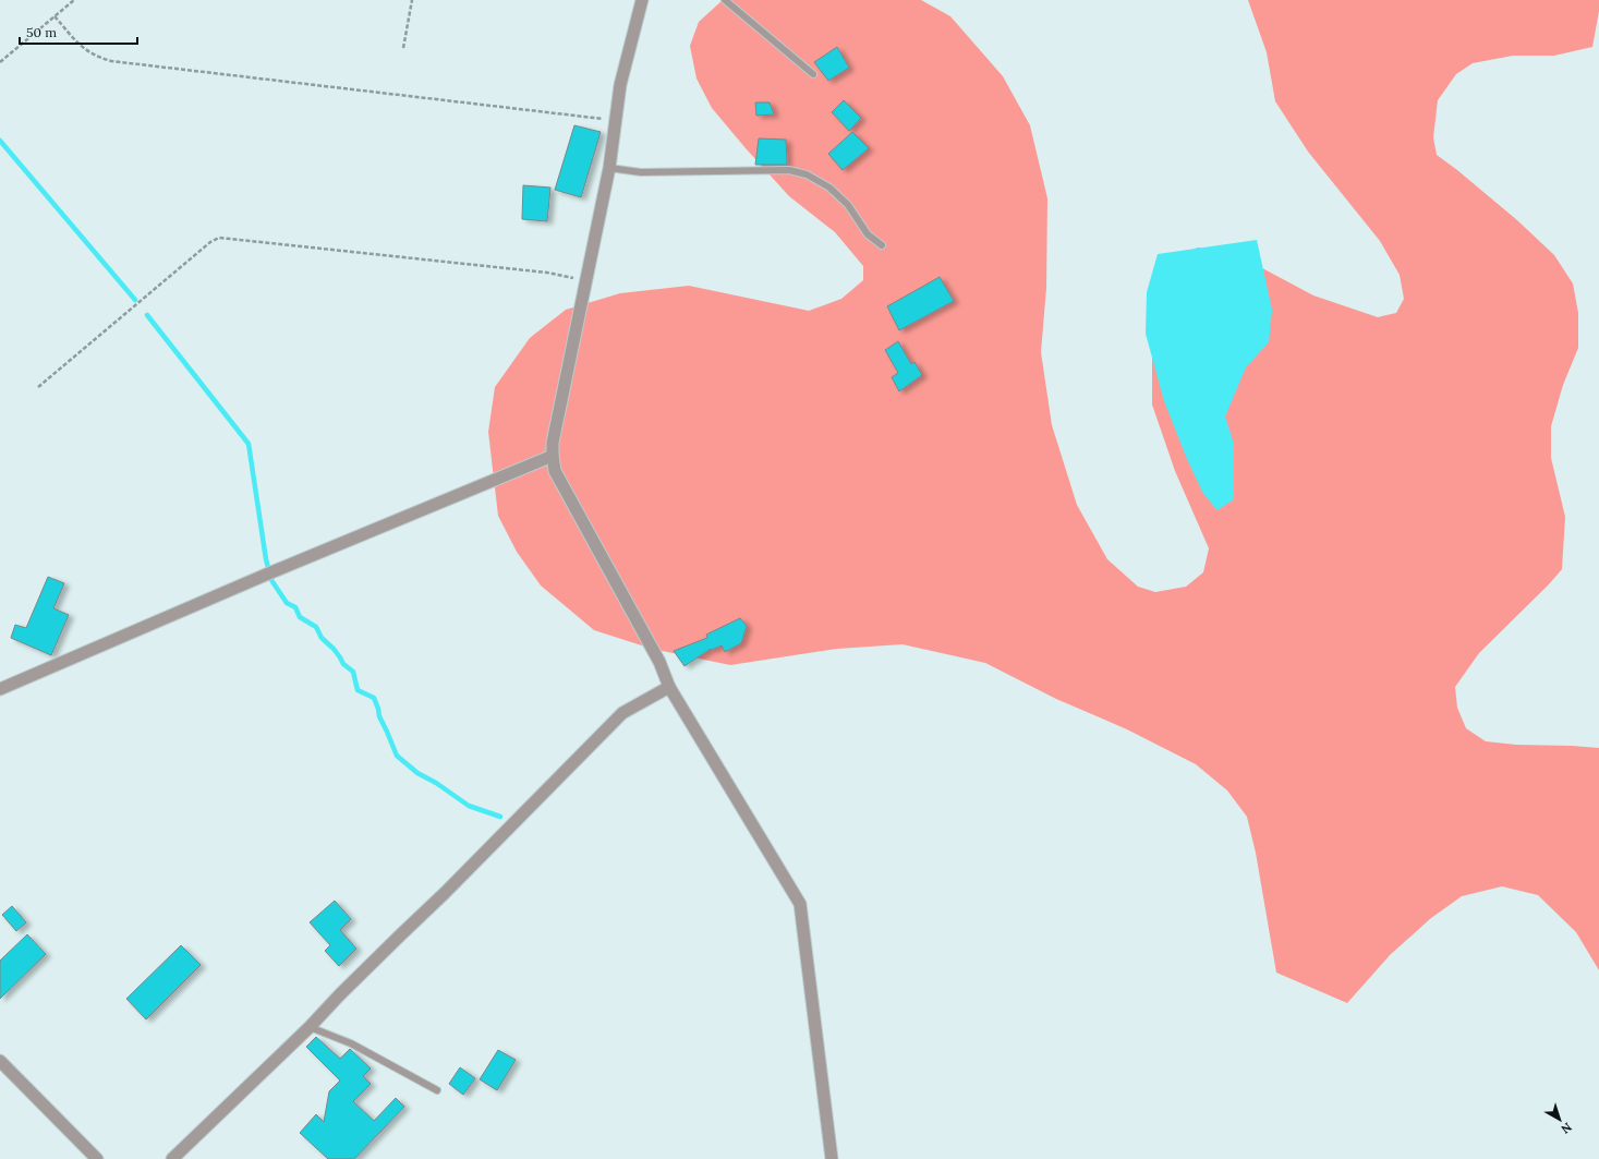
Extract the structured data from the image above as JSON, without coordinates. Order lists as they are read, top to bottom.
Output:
{
  "scale_bar": "50 m",
  "north": "bottom right"
}
